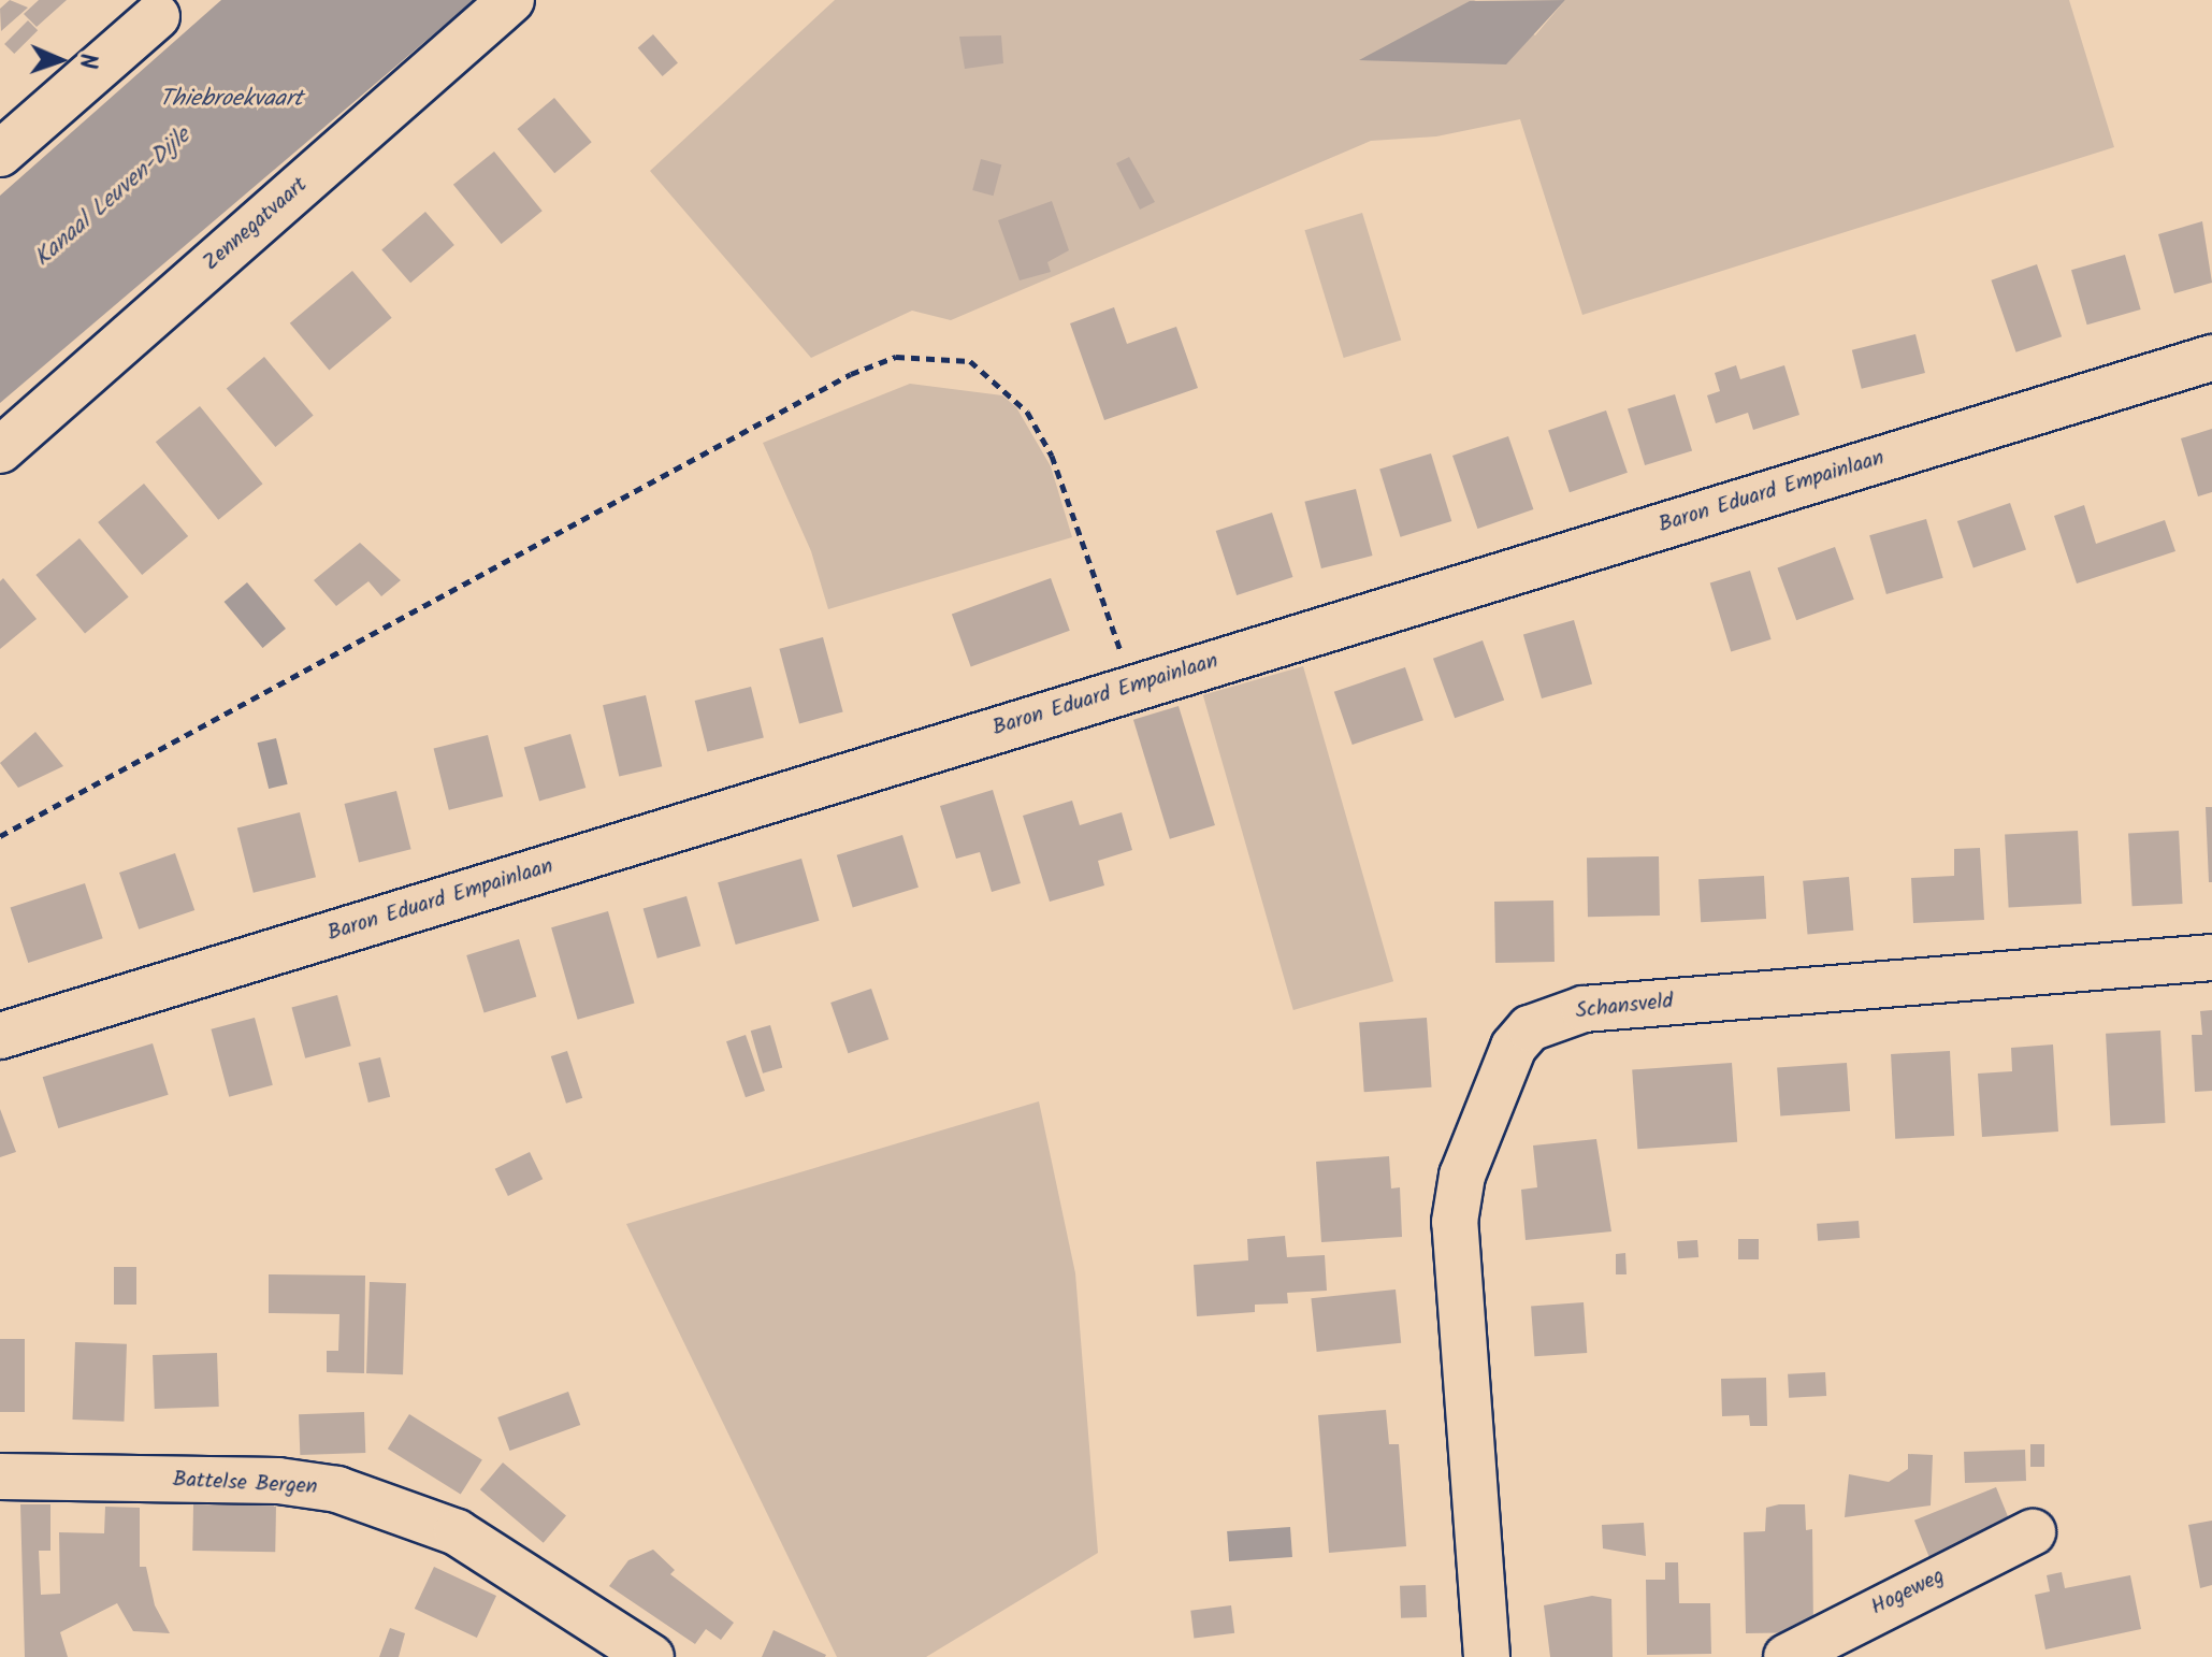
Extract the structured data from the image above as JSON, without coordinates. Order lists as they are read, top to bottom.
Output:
{
  "streets": {
    "street": [
      "Zennegatvaart",
      "Baron Eduard Empainlaan",
      "Schansveld",
      "Battelse Bergen",
      "Hogeweg"
    ]
  },
  "water": ["Thiebroekvaart", "Kanaal Leuven-Dijle"],
  "north": "right"
}
